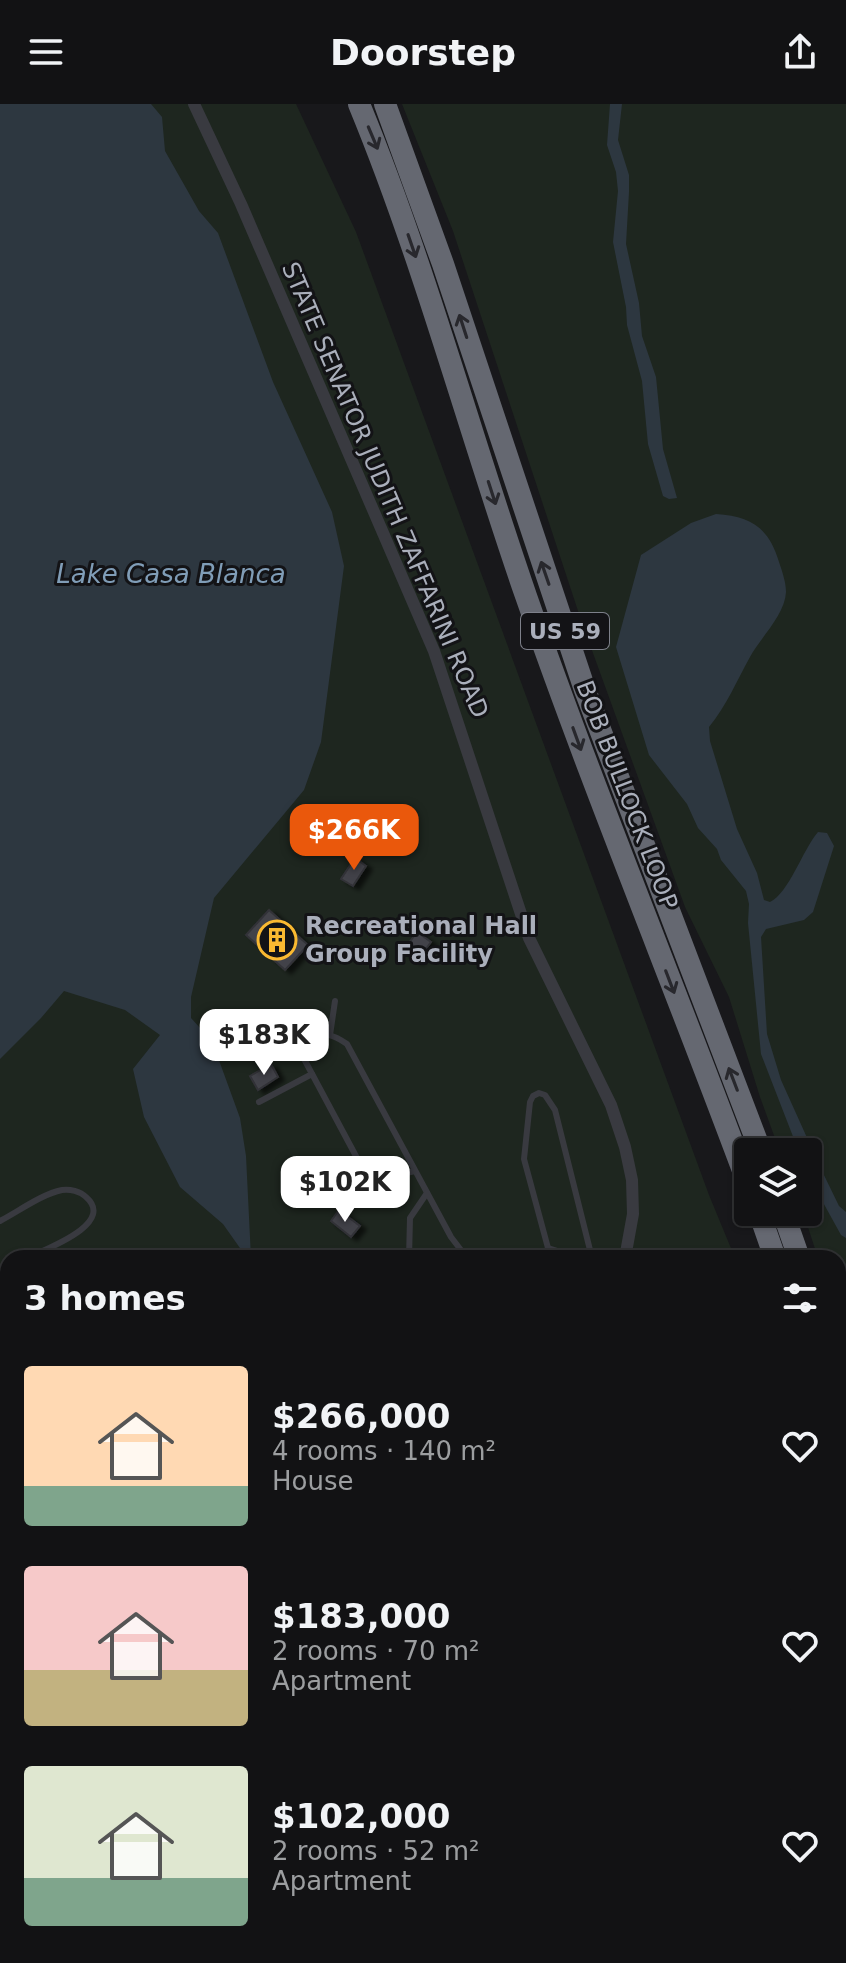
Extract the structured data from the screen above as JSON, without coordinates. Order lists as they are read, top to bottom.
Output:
{
  "streets": {
    "highway": ["US 59", "BOB BULLOCK LOOP"],
    "street": ["STATE SENATOR JUDITH ZAFFARINI ROAD"]
  },
  "water": ["Lake Casa Blanca"],
  "places": {
    "building": ["Recreational Hall Group Facility"]
  },
  "page": {
    "header": "Doorstep",
    "price": ["$266K", "$183K", "$102K"],
    "heading": "3 homes",
    "list": [
      {
        "name": "$266,000",
        "note": "4 rooms · 140 m² · House"
      },
      {
        "name": "$183,000",
        "note": "2 rooms · 70 m² · Apartment"
      },
      {
        "name": "$102,000",
        "note": "2 rooms · 52 m² · Apartment"
      }
    ]
  }
}
